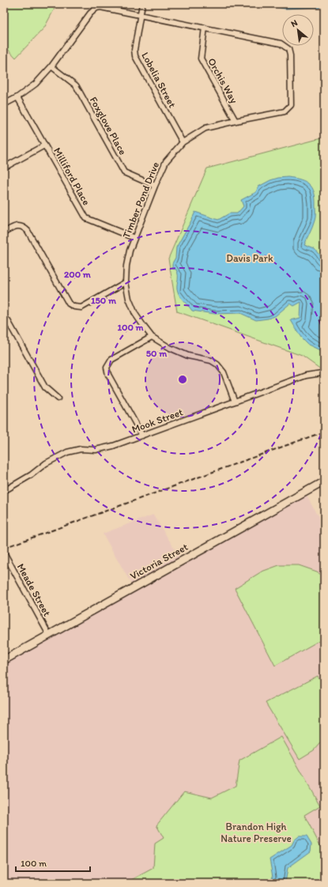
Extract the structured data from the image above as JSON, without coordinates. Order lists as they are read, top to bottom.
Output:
{
  "streets": {
    "street": [
      "Lobelia Street",
      "Orchis Way",
      "Foxglove Place",
      "Milliford Place",
      "Timber Pond Drive",
      "Mook Street",
      "Victoria Street",
      "Meade Street"
    ]
  },
  "crossings": [
    ["Lobelia Street", "Timber Pond Drive"],
    ["Orchis Way", "Timber Pond Drive"],
    ["Foxglove Place", "Timber Pond Drive"],
    ["Milliford Place", "Timber Pond Drive"],
    ["Victoria Street", "Meade Street"]
  ],
  "parks": ["Davis Park", "Brandon High Nature Preserve"],
  "scale_bar": "100 m",
  "north": "top left",
  "rings": [
    "200 m",
    "150 m",
    "100 m",
    "50 m"
  ]
}
